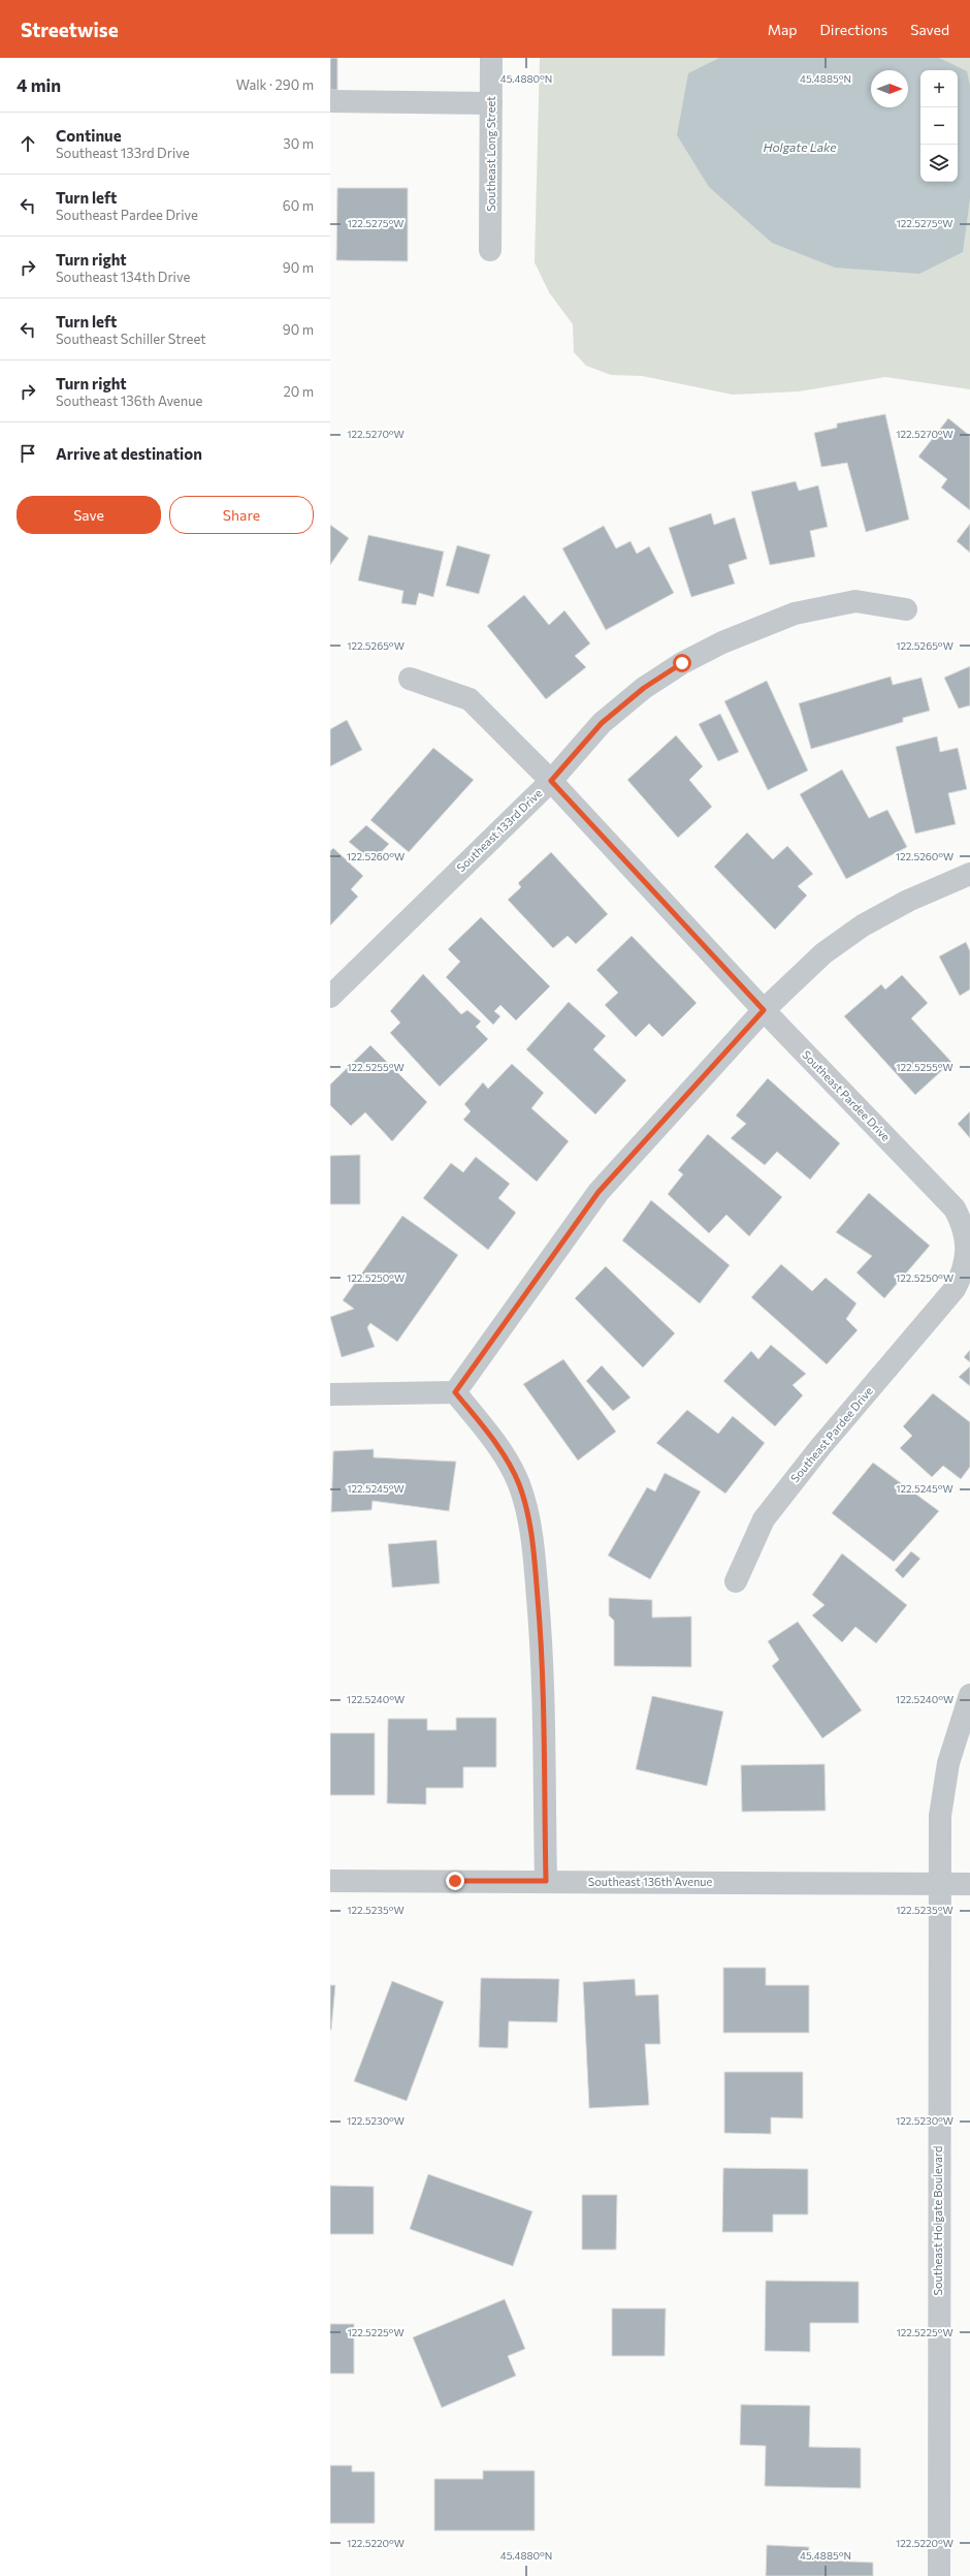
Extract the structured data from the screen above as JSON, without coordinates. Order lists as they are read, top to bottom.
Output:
{
  "streets": {
    "street": [
      "Southeast Long Street",
      "Southeast 133rd Drive",
      "Southeast Pardee Drive",
      "Southeast 136th Avenue",
      "Southeast Holgate Boulevard"
    ]
  },
  "crossings": [
    ["Southeast 133rd Drive", "Southeast Pardee Drive"],
    ["Southeast 136th Avenue", "Southeast Holgate Boulevard"]
  ],
  "water": ["Holgate Lake"],
  "north": "right",
  "page": {
    "header": "Streetwise",
    "nav": ["Map", "Directions", "Saved"],
    "heading": ["4 min", "Walk · 290 m"],
    "map_buttons": ["+", "−"],
    "list": [
      ["Continue", "Southeast 133rd Drive", "30 m"],
      ["Turn left", "Southeast Pardee Drive", "60 m"],
      ["Turn right", "Southeast 134th Drive", "90 m"],
      ["Turn left", "Southeast Schiller Street", "90 m"],
      ["Turn right", "Southeast 136th Avenue", "20 m"],
      "Arrive at destination"
    ],
    "buttons": ["Save", "Share"]
  },
  "coordinates": [
    "45.4880°N",
    "45.4885°N",
    "122.5275°W",
    "122.5270°W",
    "122.5265°W",
    "122.5260°W",
    "122.5255°W",
    "122.5250°W",
    "122.5245°W",
    "122.5240°W",
    "122.5235°W",
    "122.5230°W",
    "122.5225°W",
    "122.5220°W"
  ]
}
